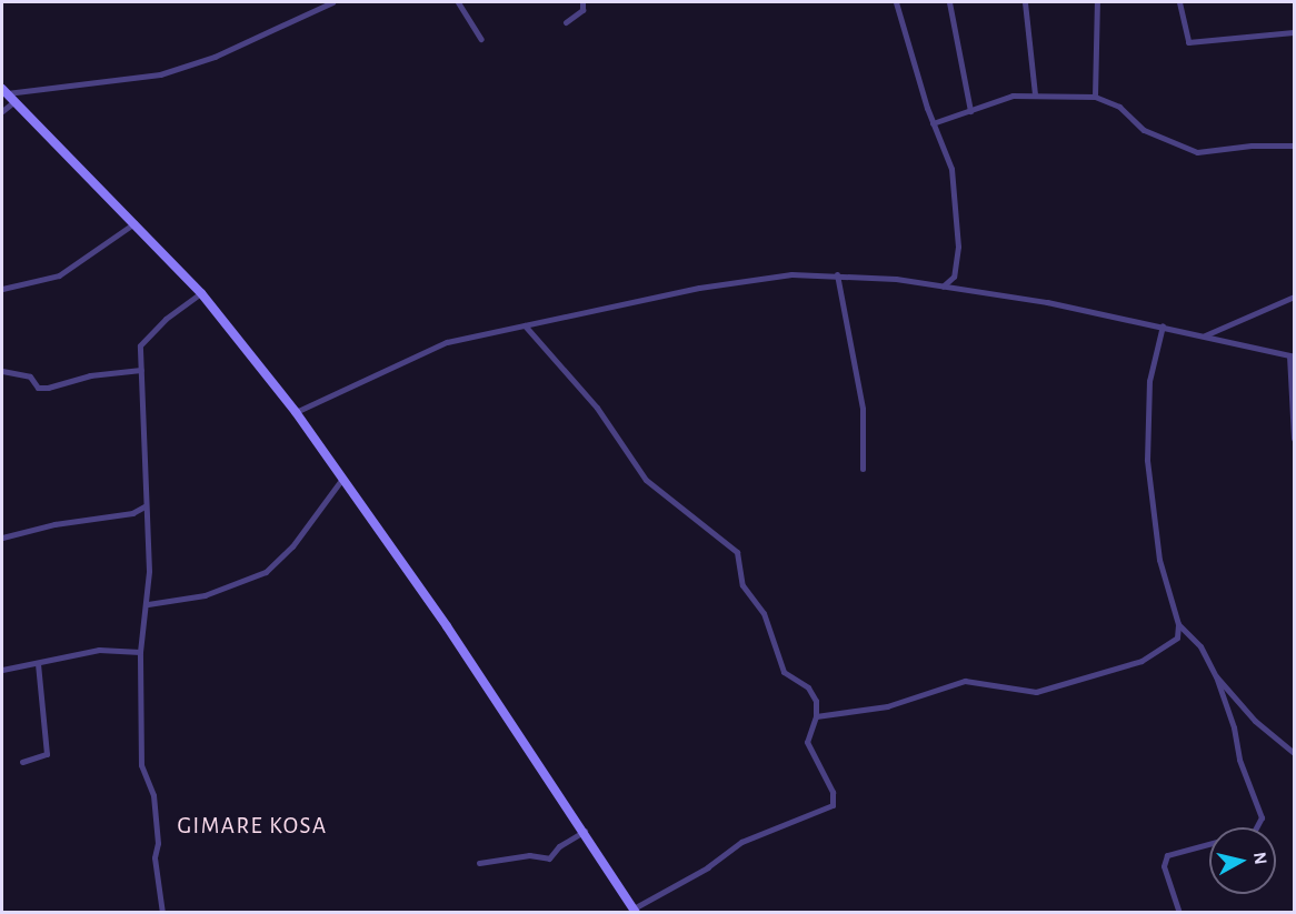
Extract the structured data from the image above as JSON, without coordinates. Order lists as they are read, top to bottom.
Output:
{
  "districts": ["GIMARE KOSA"],
  "north": "right"
}
